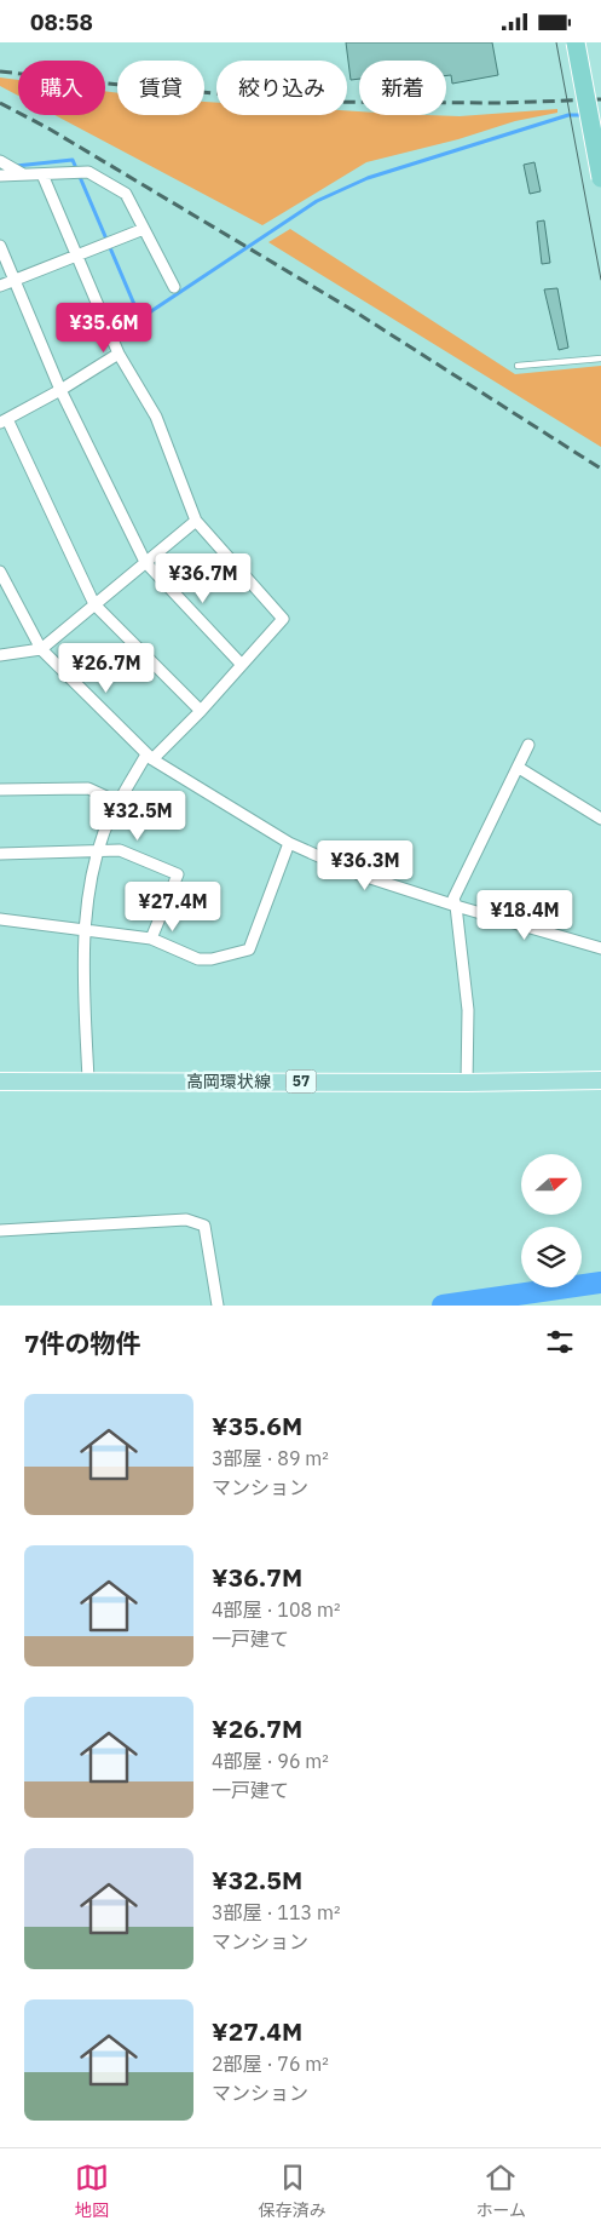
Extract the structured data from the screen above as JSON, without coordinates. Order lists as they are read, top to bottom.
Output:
{
  "streets": {
    "main road": ["高岡環状線", "57"]
  },
  "north": "right",
  "page": {
    "status": "08:58",
    "chip": [
      "購入",
      "賃貸",
      "絞り込み",
      "新着"
    ],
    "price": [
      "¥35.6M",
      "¥36.7M",
      "¥26.7M",
      "¥32.5M",
      "¥36.3M",
      "¥27.4M",
      "¥18.4M"
    ],
    "heading": "7件の物件",
    "list": [
      {
        "name": "¥35.6M",
        "note": "3部屋 · 89 m² · マンション"
      },
      {
        "name": "¥36.7M",
        "note": "4部屋 · 108 m² · 一戸建て"
      },
      {
        "name": "¥26.7M",
        "note": "4部屋 · 96 m² · 一戸建て"
      },
      {
        "name": "¥32.5M",
        "note": "3部屋 · 113 m² · マンション"
      },
      {
        "name": "¥27.4M",
        "note": "2部屋 · 76 m² · マンション"
      }
    ],
    "tabs": ["地図", "保存済み", "ホーム"]
  }
}
